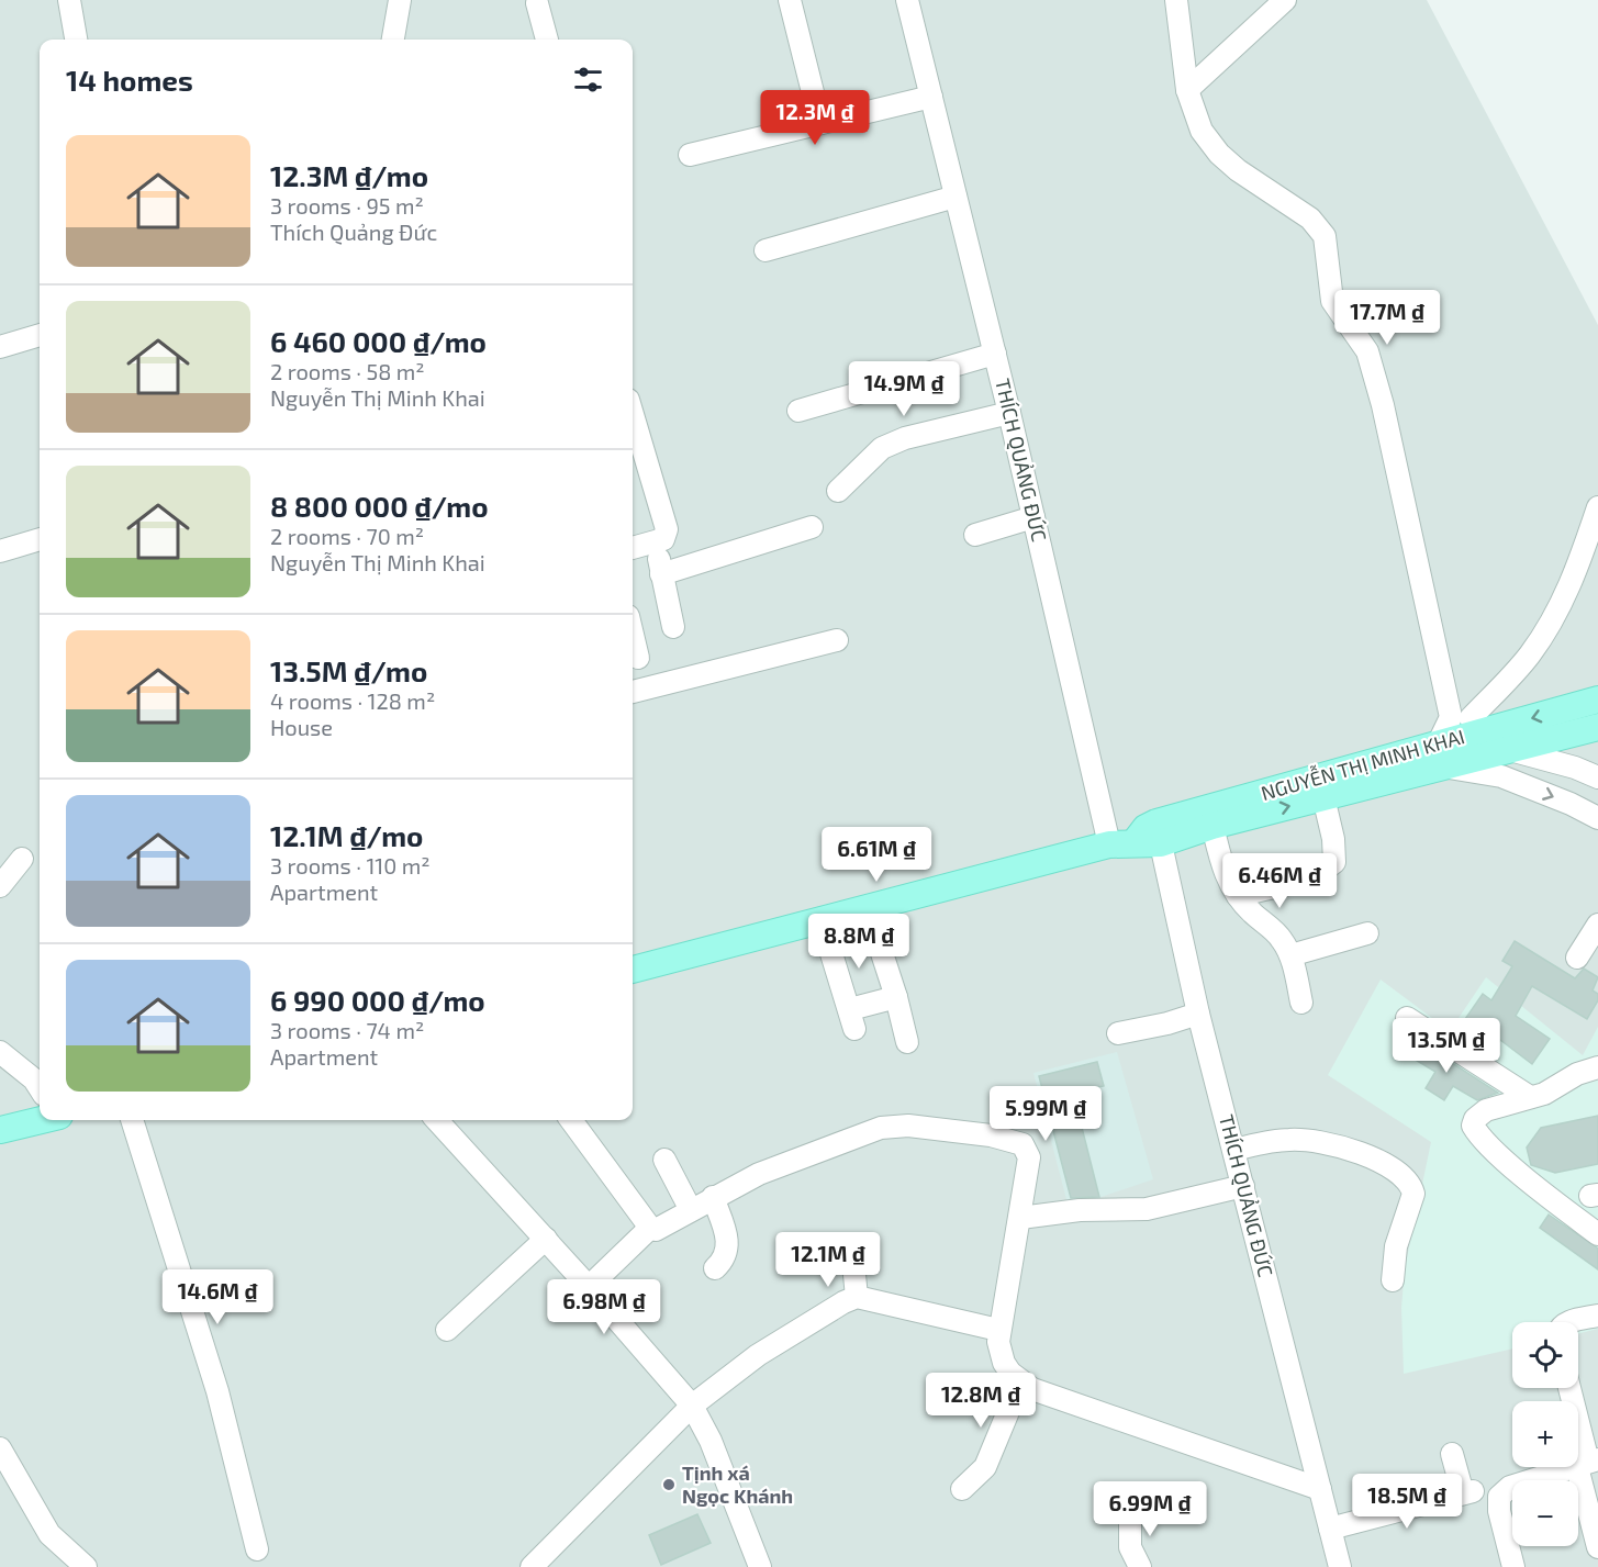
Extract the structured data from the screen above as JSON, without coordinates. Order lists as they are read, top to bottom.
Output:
{
  "streets": {
    "main road": ["NGUYỄN THỊ MINH KHAI"],
    "street": ["THÍCH QUẢNG ĐỨC"]
  },
  "crossings": [
    ["THÍCH QUẢNG ĐỨC", "NGUYỄN THỊ MINH KHAI"]
  ],
  "places": ["Tịnh xá Ngọc Khánh"],
  "page": {
    "heading": "14 homes",
    "price": [
      "12.3M ₫",
      "17.7M ₫",
      "14.9M ₫",
      "6.61M ₫",
      "6.46M ₫",
      "8.8M ₫",
      "13.5M ₫",
      "5.99M ₫",
      "12.1M ₫",
      "14.6M ₫",
      "6.98M ₫",
      "12.8M ₫",
      "18.5M ₫",
      "6.99M ₫"
    ],
    "list": [
      {
        "name": "12.3M ₫/mo",
        "note": "3 rooms · 95 m² · Thích Quảng Đức"
      },
      {
        "name": "6 460 000 ₫/mo",
        "note": "2 rooms · 58 m² · Nguyễn Thị Minh Khai"
      },
      {
        "name": "8 800 000 ₫/mo",
        "note": "2 rooms · 70 m² · Nguyễn Thị Minh Khai"
      },
      {
        "name": "13.5M ₫/mo",
        "note": "4 rooms · 128 m² · House"
      },
      {
        "name": "12.1M ₫/mo",
        "note": "3 rooms · 110 m² · Apartment"
      },
      {
        "name": "6 990 000 ₫/mo",
        "note": "3 rooms · 74 m² · Apartment"
      }
    ],
    "map_buttons": ["+", "−"]
  }
}
